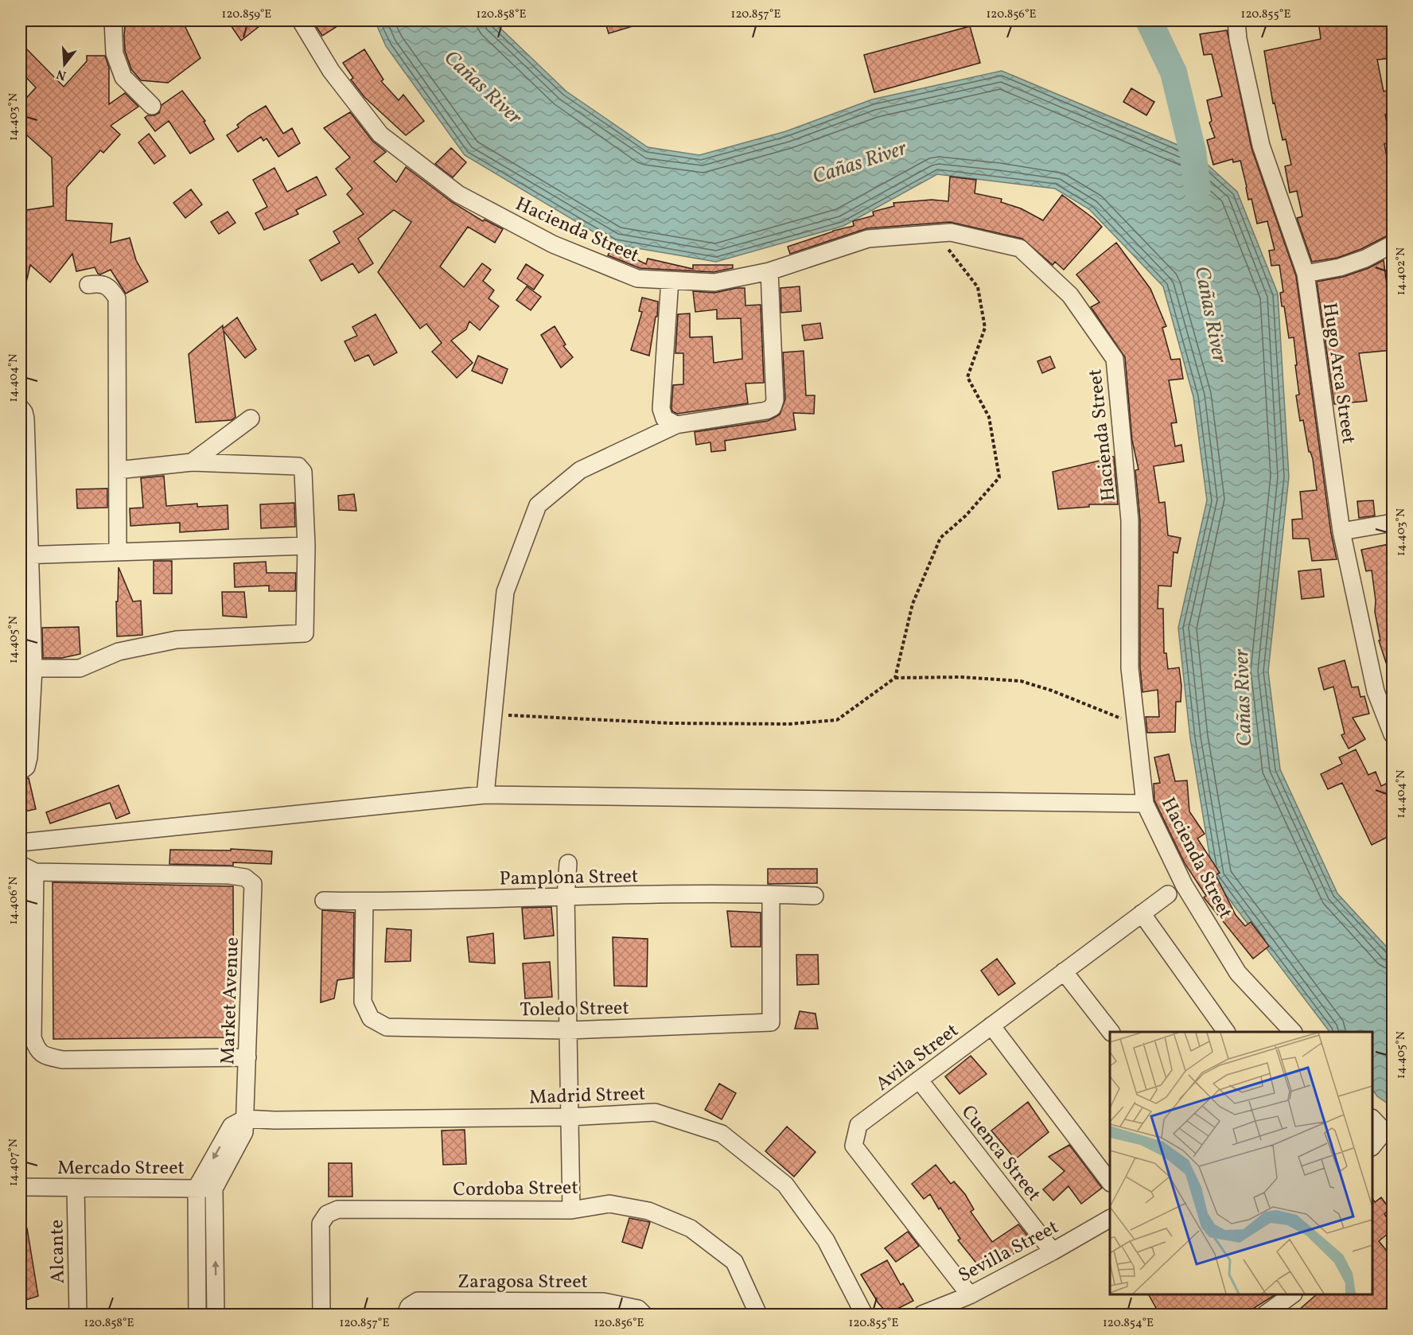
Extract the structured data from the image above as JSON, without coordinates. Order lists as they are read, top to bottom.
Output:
{
  "streets": {
    "street": [
      "Hacienda Street",
      "Hugo Arca Street",
      "Pamplona Street",
      "Market Avenue",
      "Toledo Street",
      "Avila Street",
      "Madrid Street",
      "Cuenca Street",
      "Mercado Street",
      "Cordoba Street",
      "Sevilla Street",
      "Alcante",
      "Zaragosa Street"
    ]
  },
  "crossings": [
    ["Pamplona Street", "Toledo Street"],
    ["Market Avenue", "Madrid Street"],
    ["Market Avenue", "Mercado Street"],
    ["Avila Street", "Cuenca Street"],
    ["Avila Street", "Sevilla Street"],
    ["Cuenca Street", "Sevilla Street"],
    ["Mercado Street", "Alcante"]
  ],
  "water": ["Cañas River"],
  "north": "bottom",
  "coordinates": [
    "120.859°E",
    "120.858°E",
    "120.857°E",
    "120.856°E",
    "120.855°E",
    "14.403°N",
    "14.402°N",
    "14.404°N",
    "14.405°N",
    "14.406°N",
    "14.407°N",
    "120.854°E"
  ]
}
